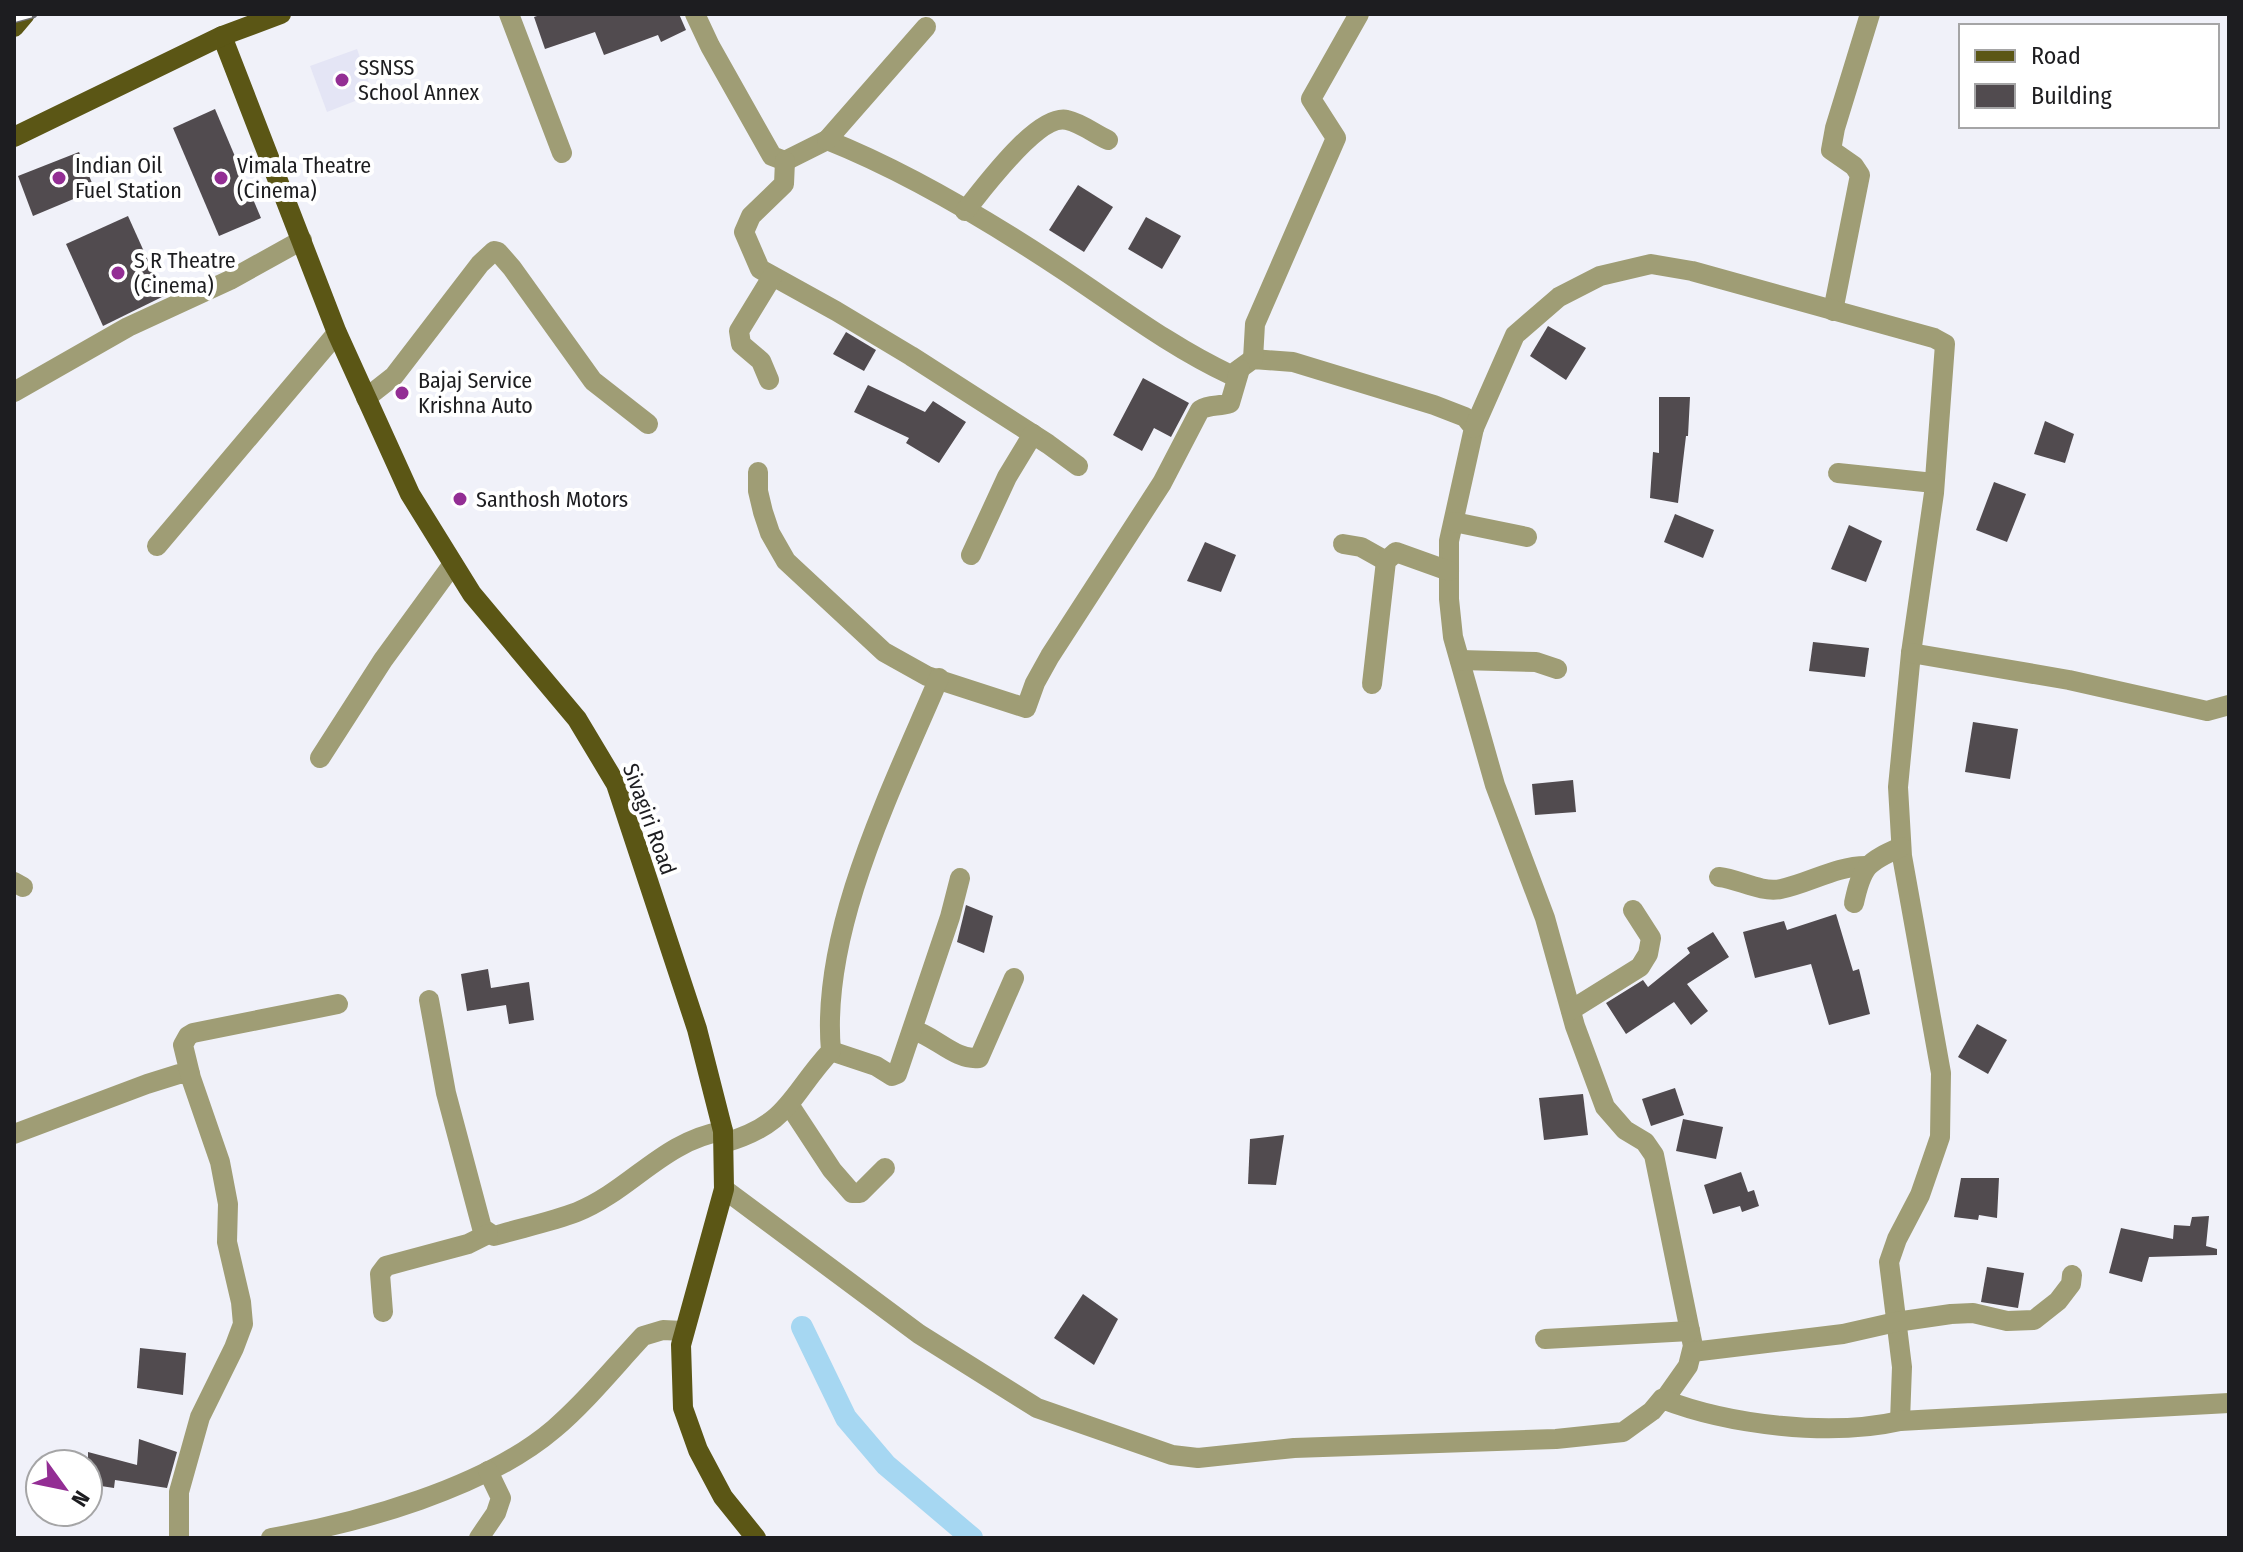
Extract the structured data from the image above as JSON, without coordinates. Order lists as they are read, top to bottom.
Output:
{
  "streets": {
    "main road": ["Sivagiri Road"]
  },
  "places": [
    "SSNSS School Annex",
    "Indian Oil Fuel Station",
    "Vimala Theatre (Cinema)",
    "S R Theatre (Cinema)",
    "Bajaj Service Krishna Auto",
    "Santhosh Motors"
  ],
  "legend": ["Road", "Building"],
  "north": "bottom right"
}
